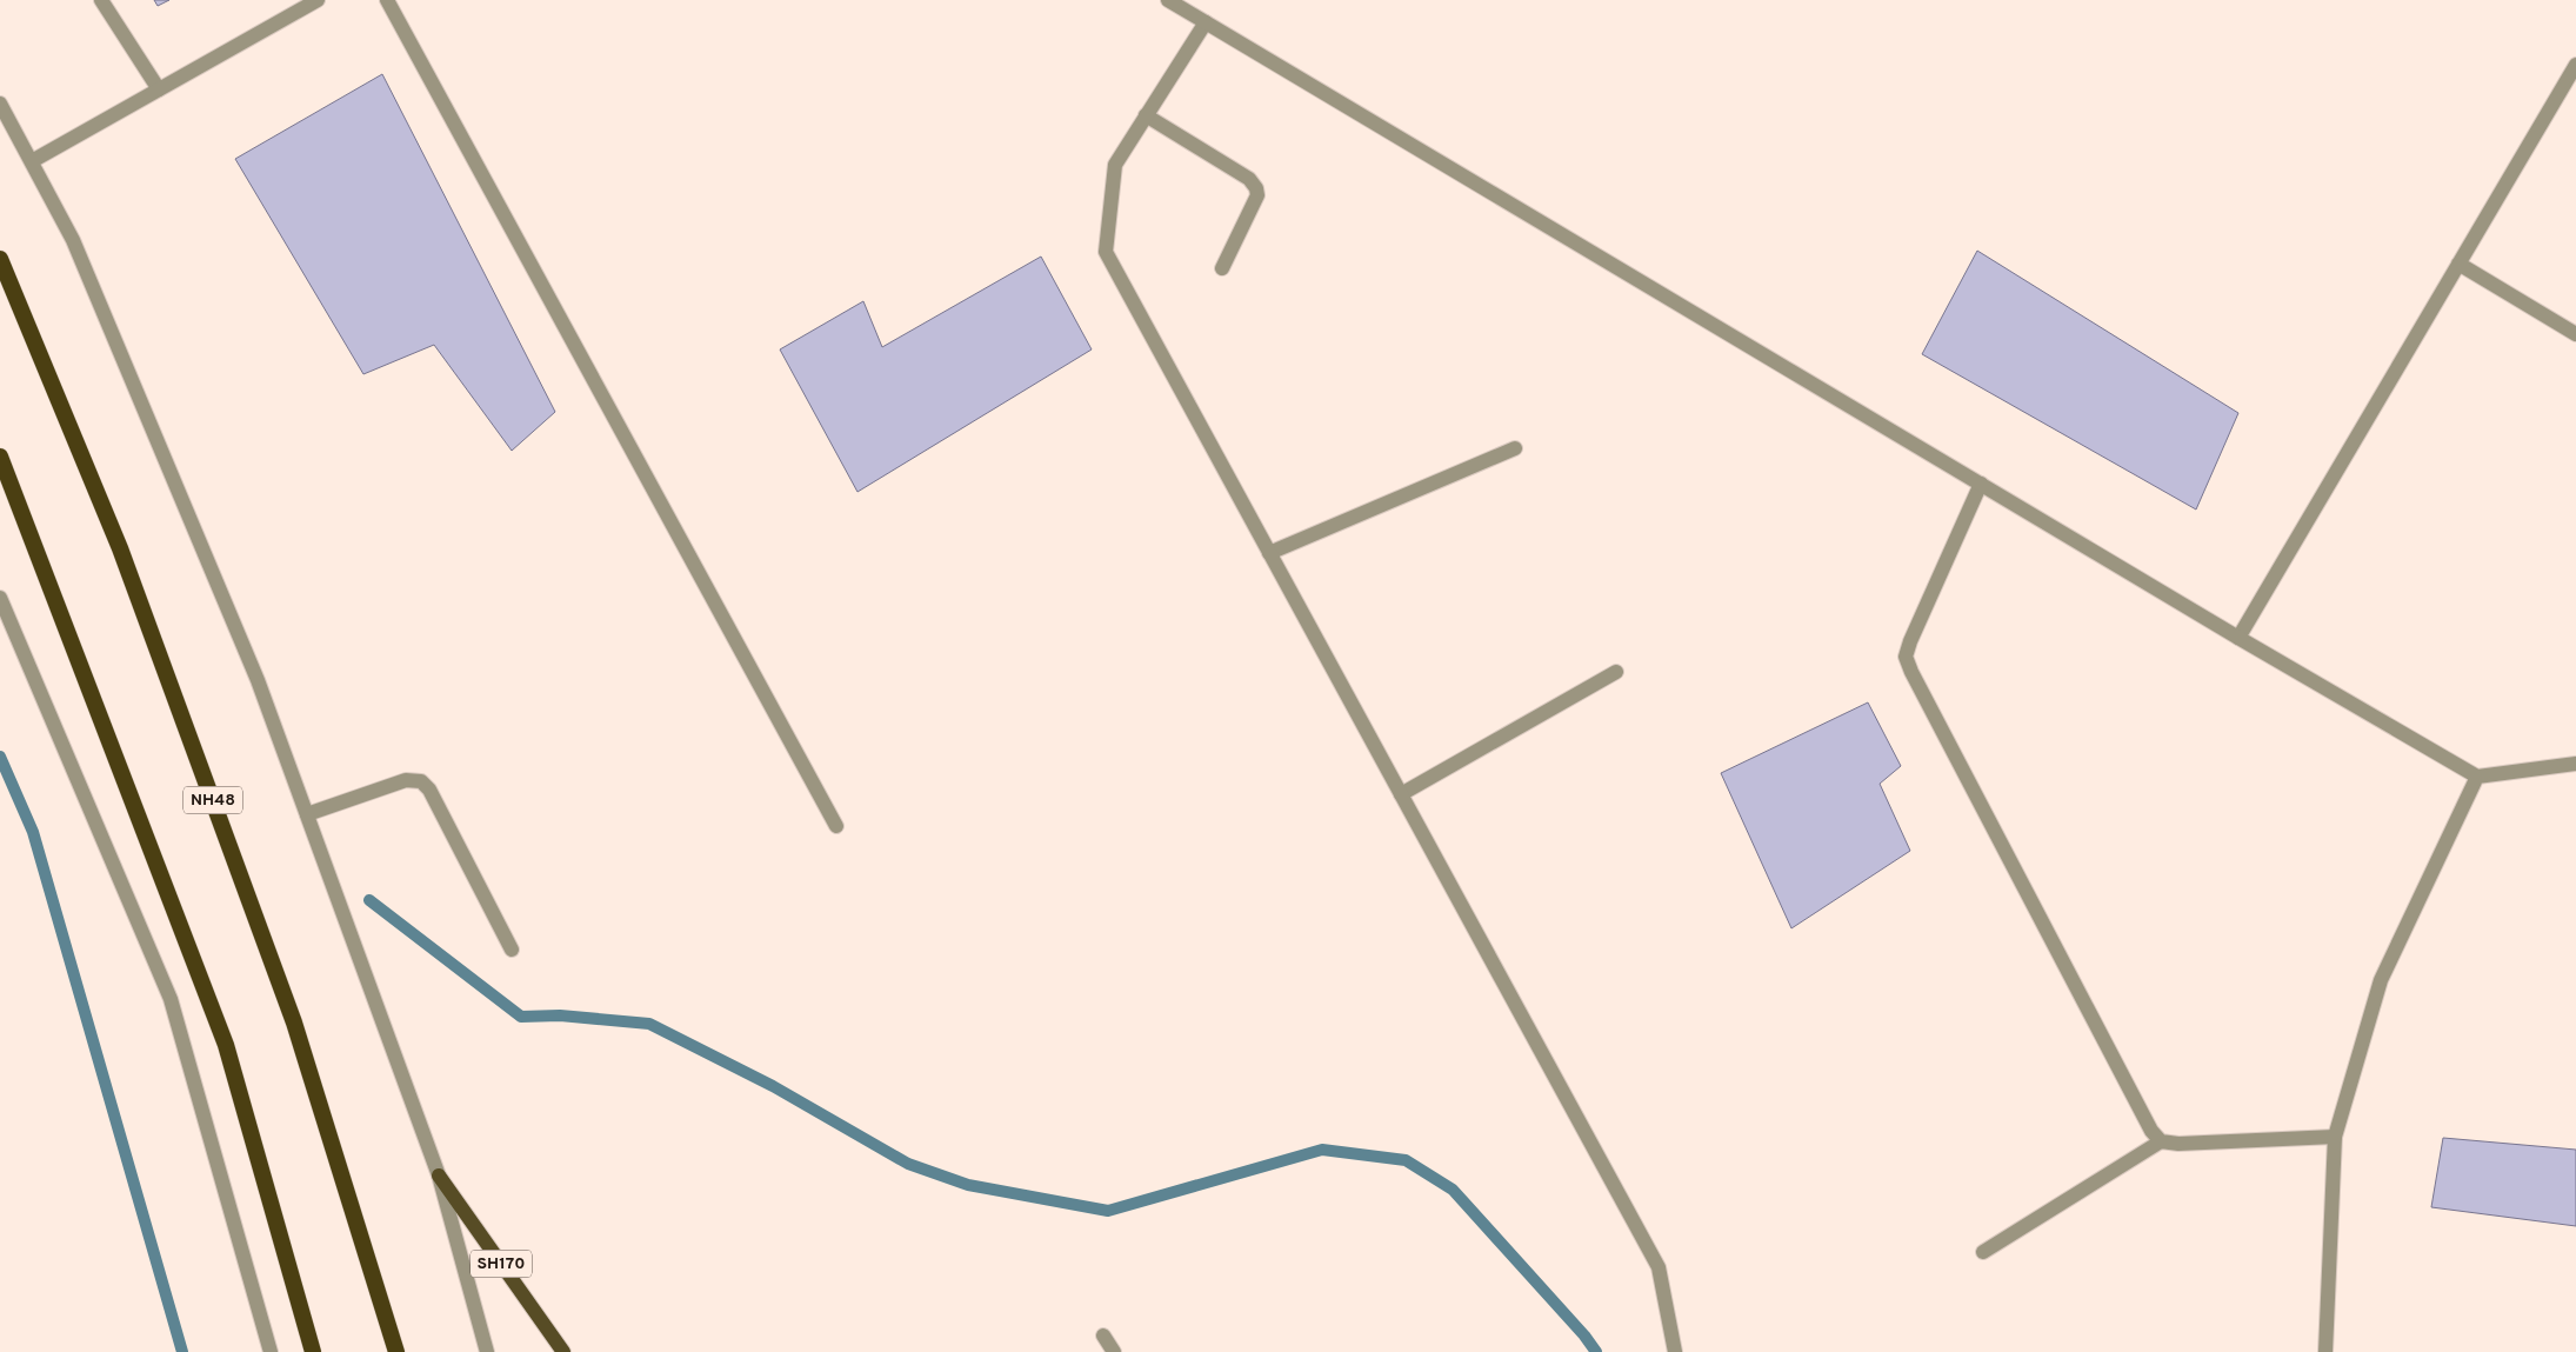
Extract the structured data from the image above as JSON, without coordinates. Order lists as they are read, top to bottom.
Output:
{
  "streets": {
    "highway": ["NH48"],
    "main road": ["SH170"]
  }
}
